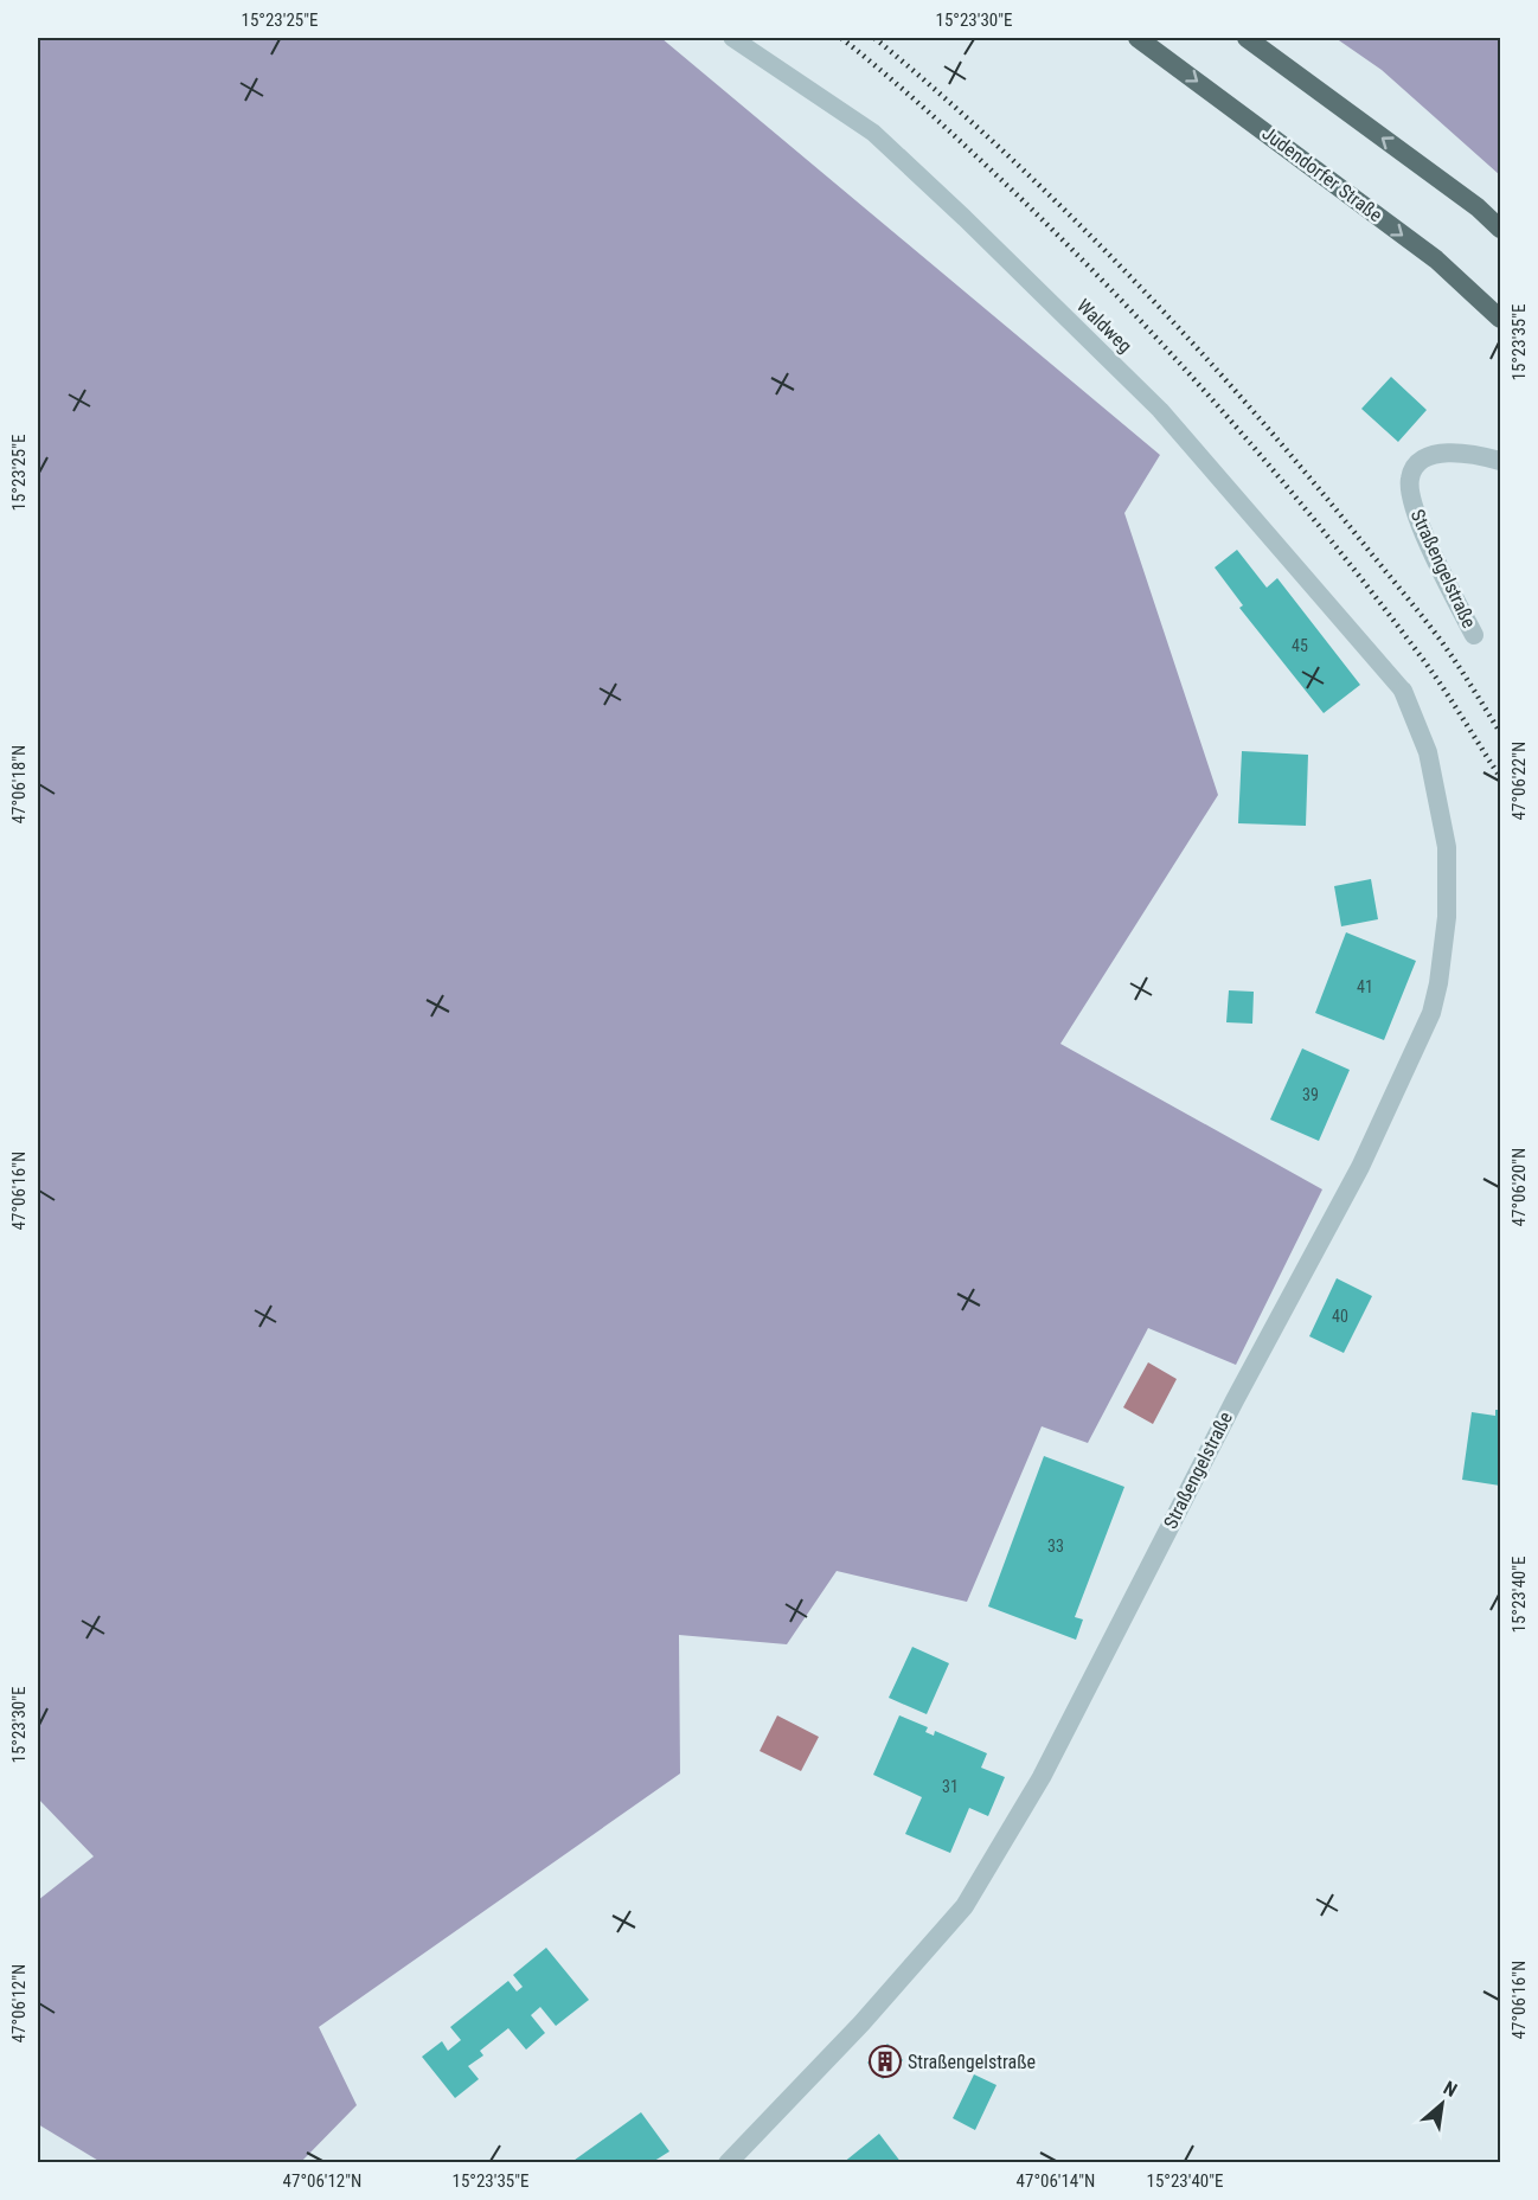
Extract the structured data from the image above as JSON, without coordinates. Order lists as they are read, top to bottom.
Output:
{
  "streets": {
    "main road": ["Judendorfer Straße"],
    "street": ["Straßengelstraße"],
    "lane": ["Waldweg"]
  },
  "crossings": [
    ["Waldweg", "Straßengelstraße"]
  ],
  "places": {
    "building": ["Straßengelstraße"]
  },
  "house_numbers": [
    "45",
    "41",
    "39",
    "40",
    "33",
    "31"
  ],
  "north": "top right",
  "coordinates": [
    "15°23'25\"E",
    "15°23'30\"E",
    "15°23'35\"E",
    "47°06'22\"N",
    "47°06'18\"N",
    "47°06'20\"N",
    "47°06'16\"N",
    "15°23'40\"E",
    "47°06'12\"N",
    "47°06'14\"N"
  ]
}
